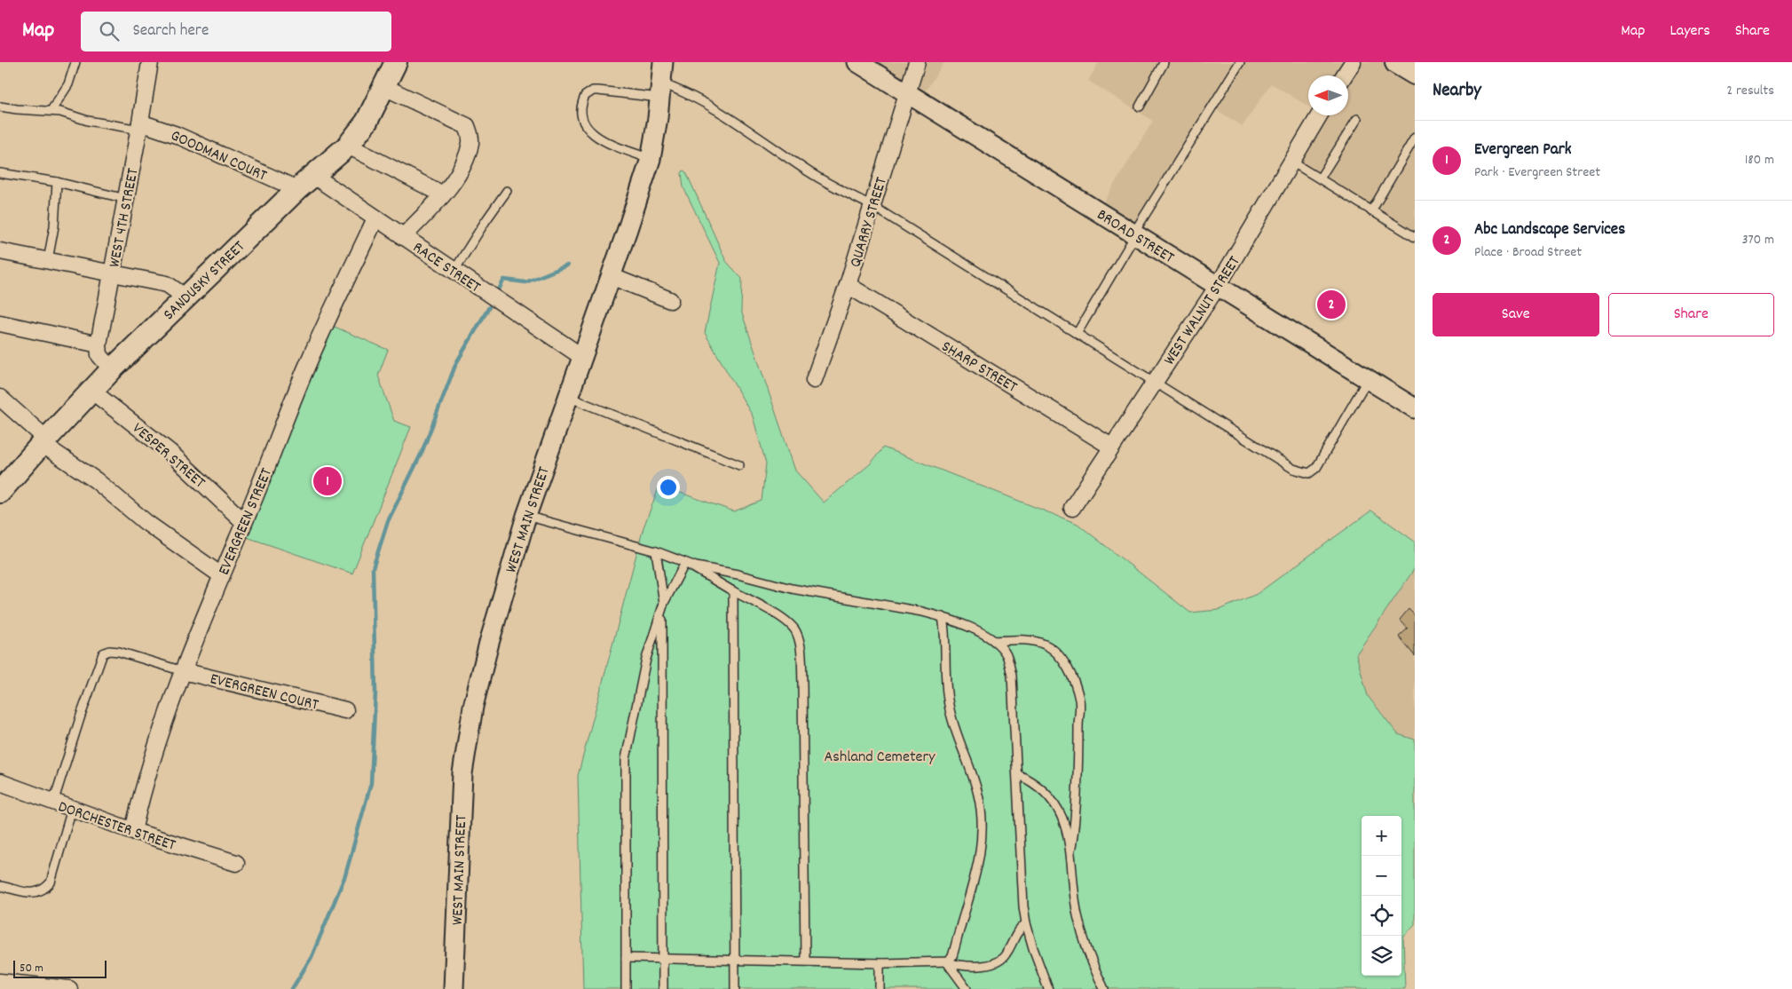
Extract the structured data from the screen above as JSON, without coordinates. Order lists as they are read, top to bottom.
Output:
{
  "streets": {
    "main road": ["SANDUSKY STREET"],
    "street": [
      "GOODMAN COURT",
      "WEST 4TH STREET",
      "QUARRY STREET",
      "BROAD STREET",
      "RACE STREET",
      "WEST WALNUT STREET",
      "SHARP STREET",
      "VESPER STREET",
      "WEST MAIN STREET",
      "EVERGREEN STREET",
      "EVERGREEN COURT",
      "DORCHESTER STREET"
    ]
  },
  "crossings": [
    ["GOODMAN COURT", "WEST 4TH STREET"],
    ["GOODMAN COURT", "SANDUSKY STREET"],
    ["QUARRY STREET", "BROAD STREET"],
    ["QUARRY STREET", "SHARP STREET"],
    ["BROAD STREET", "WEST WALNUT STREET"],
    ["RACE STREET", "SANDUSKY STREET"],
    ["RACE STREET", "WEST MAIN STREET"],
    ["RACE STREET", "EVERGREEN STREET"],
    ["SANDUSKY STREET", "VESPER STREET"],
    ["WEST WALNUT STREET", "SHARP STREET"],
    ["VESPER STREET", "EVERGREEN STREET"],
    ["EVERGREEN STREET", "EVERGREEN COURT"],
    ["EVERGREEN STREET", "DORCHESTER STREET"]
  ],
  "parks": ["Ashland Cemetery"],
  "scale_bar": "50 m",
  "north": "left",
  "page": {
    "header": "Map",
    "search": "Search here",
    "nav": ["Map", "Layers", "Share"],
    "heading": ["Nearby", "2 results"],
    "list": [
      {
        "mark": "1",
        "name": "Evergreen Park",
        "note": "Park · Evergreen Street",
        "value": "180 m"
      },
      {
        "mark": "2",
        "name": "Abc Landscape Services",
        "note": "Place · Broad Street",
        "value": "370 m"
      }
    ],
    "buttons": ["Save", "Share"],
    "pins": ["2", "1"],
    "map_buttons": ["+", "−"],
    "scale": "50 m"
  }
}
